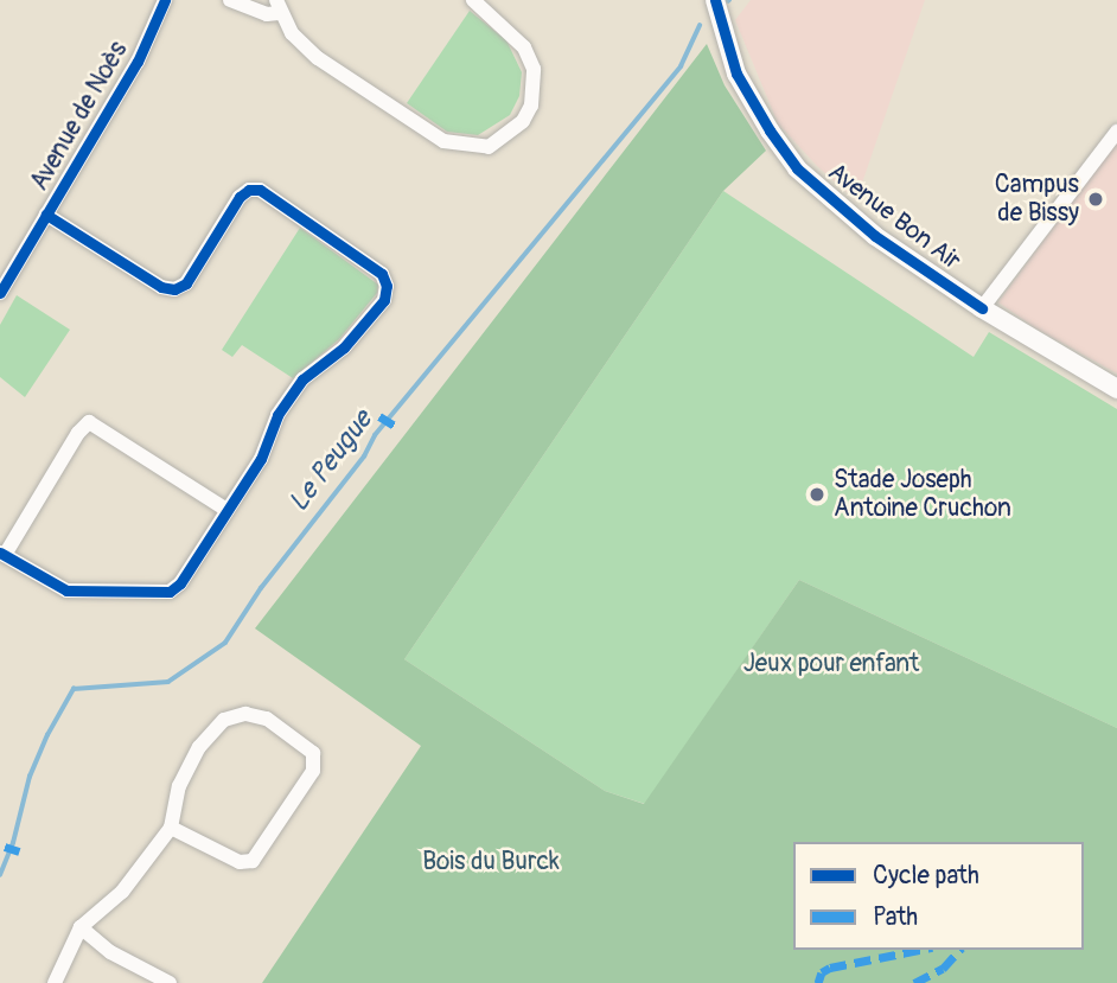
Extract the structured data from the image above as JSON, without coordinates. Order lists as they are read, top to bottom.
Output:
{
  "streets": {
    "main road": ["Avenue Bon Air"],
    "street": ["Avenue de Noès"]
  },
  "water": ["Le Peugue"],
  "parks": ["Jeux pour enfant", "Bois du Burck"],
  "places": ["Campus de Bissy", "Stade Joseph Antoine Cruchon"],
  "legend": ["Cycle path", "Path"]
}
